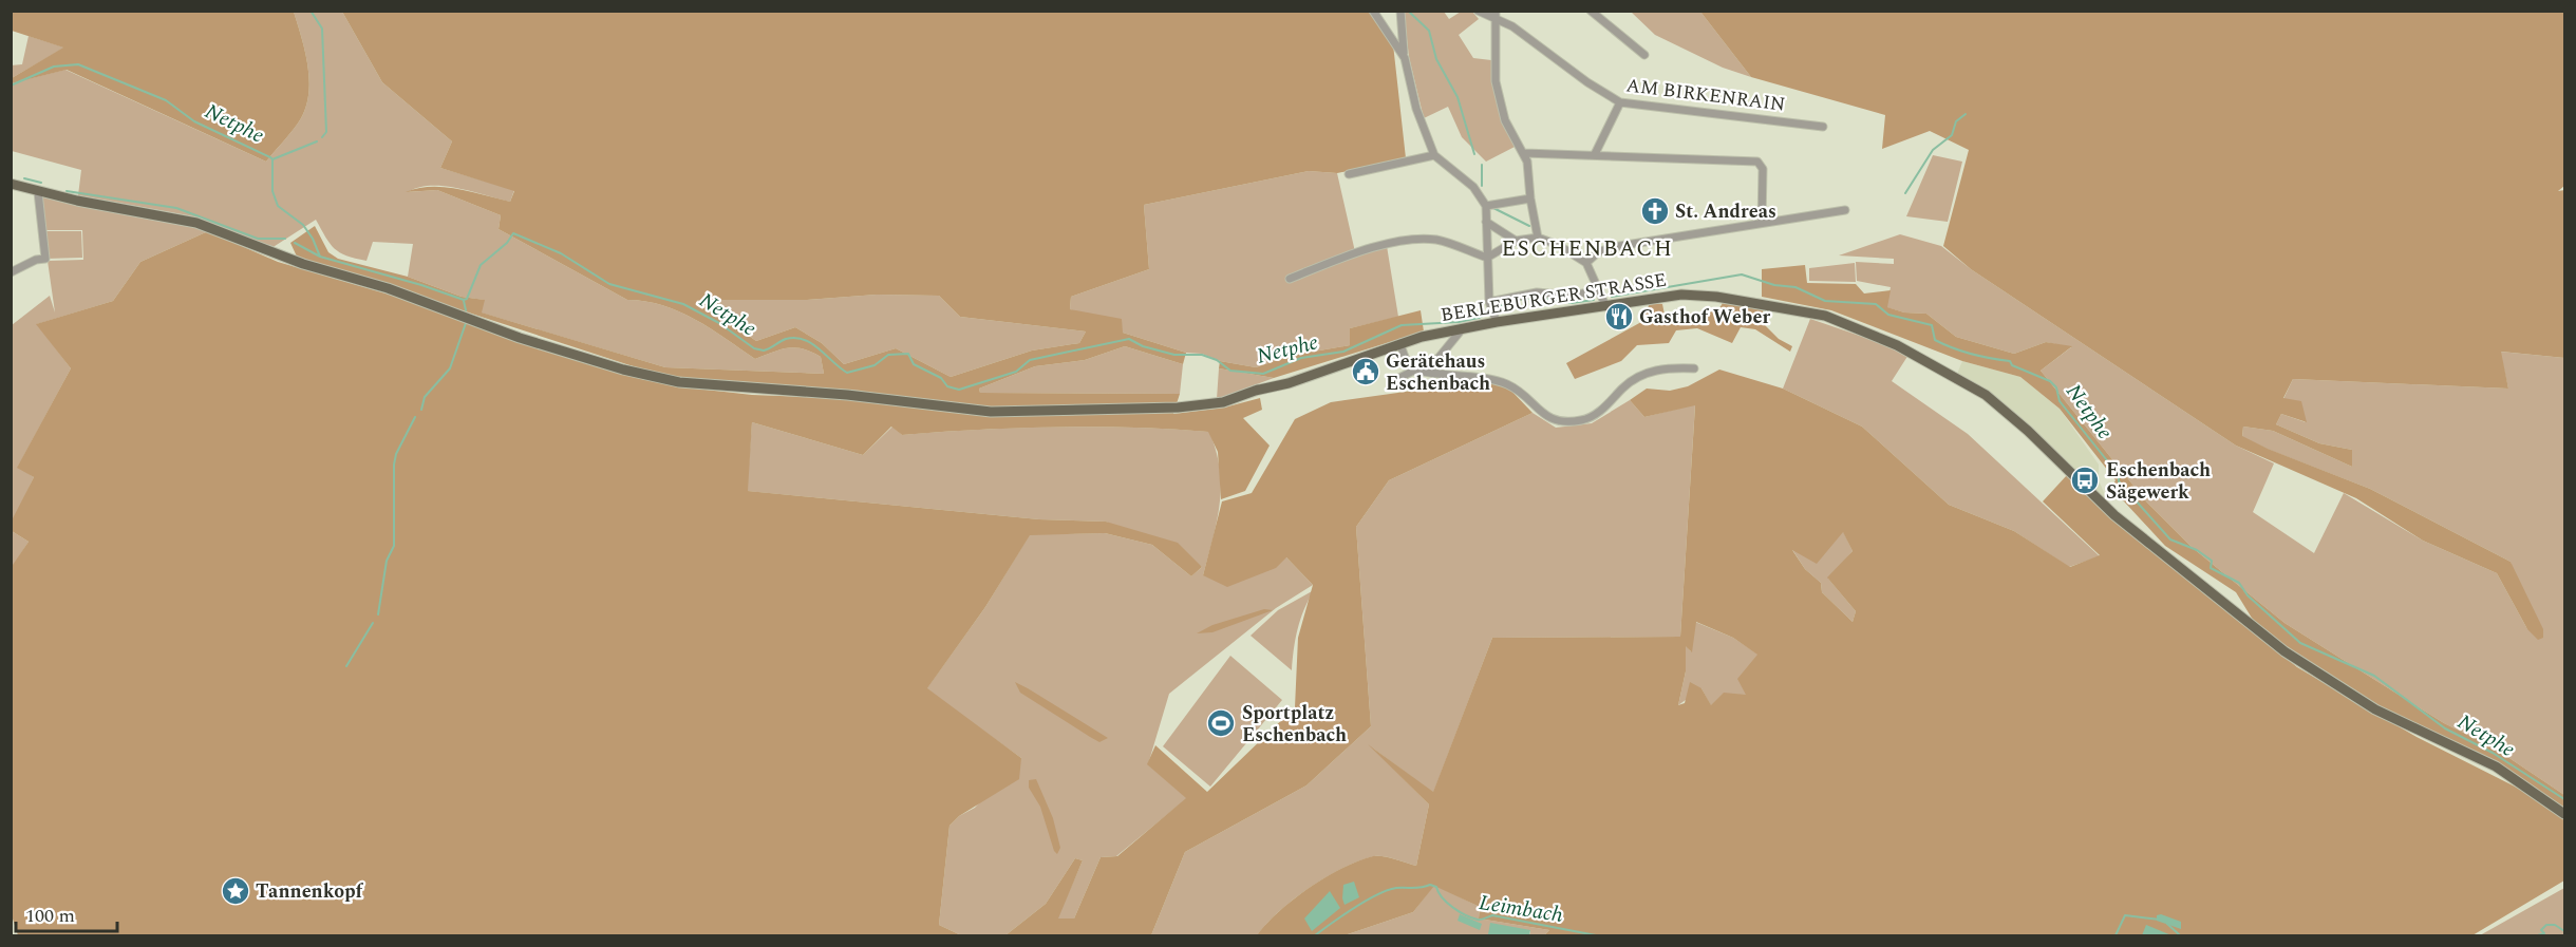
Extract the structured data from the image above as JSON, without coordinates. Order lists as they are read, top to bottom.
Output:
{
  "streets": {
    "main road": ["BERLEBURGER STRASSE"],
    "street": ["AM BIRKENRAIN"]
  },
  "districts": ["ESCHENBACH"],
  "water": ["Netphe", "Leimbach"],
  "places": {
    "church": ["St. Andreas"],
    "restaurant": ["Gasthof Weber"],
    "public building": ["Gerätehaus Eschenbach"],
    "bus stop": ["Eschenbach Sägewerk"],
    "sports": ["Sportplatz Eschenbach"],
    "place": ["Tannenkopf"]
  },
  "scale_bar": "100 m"
}
